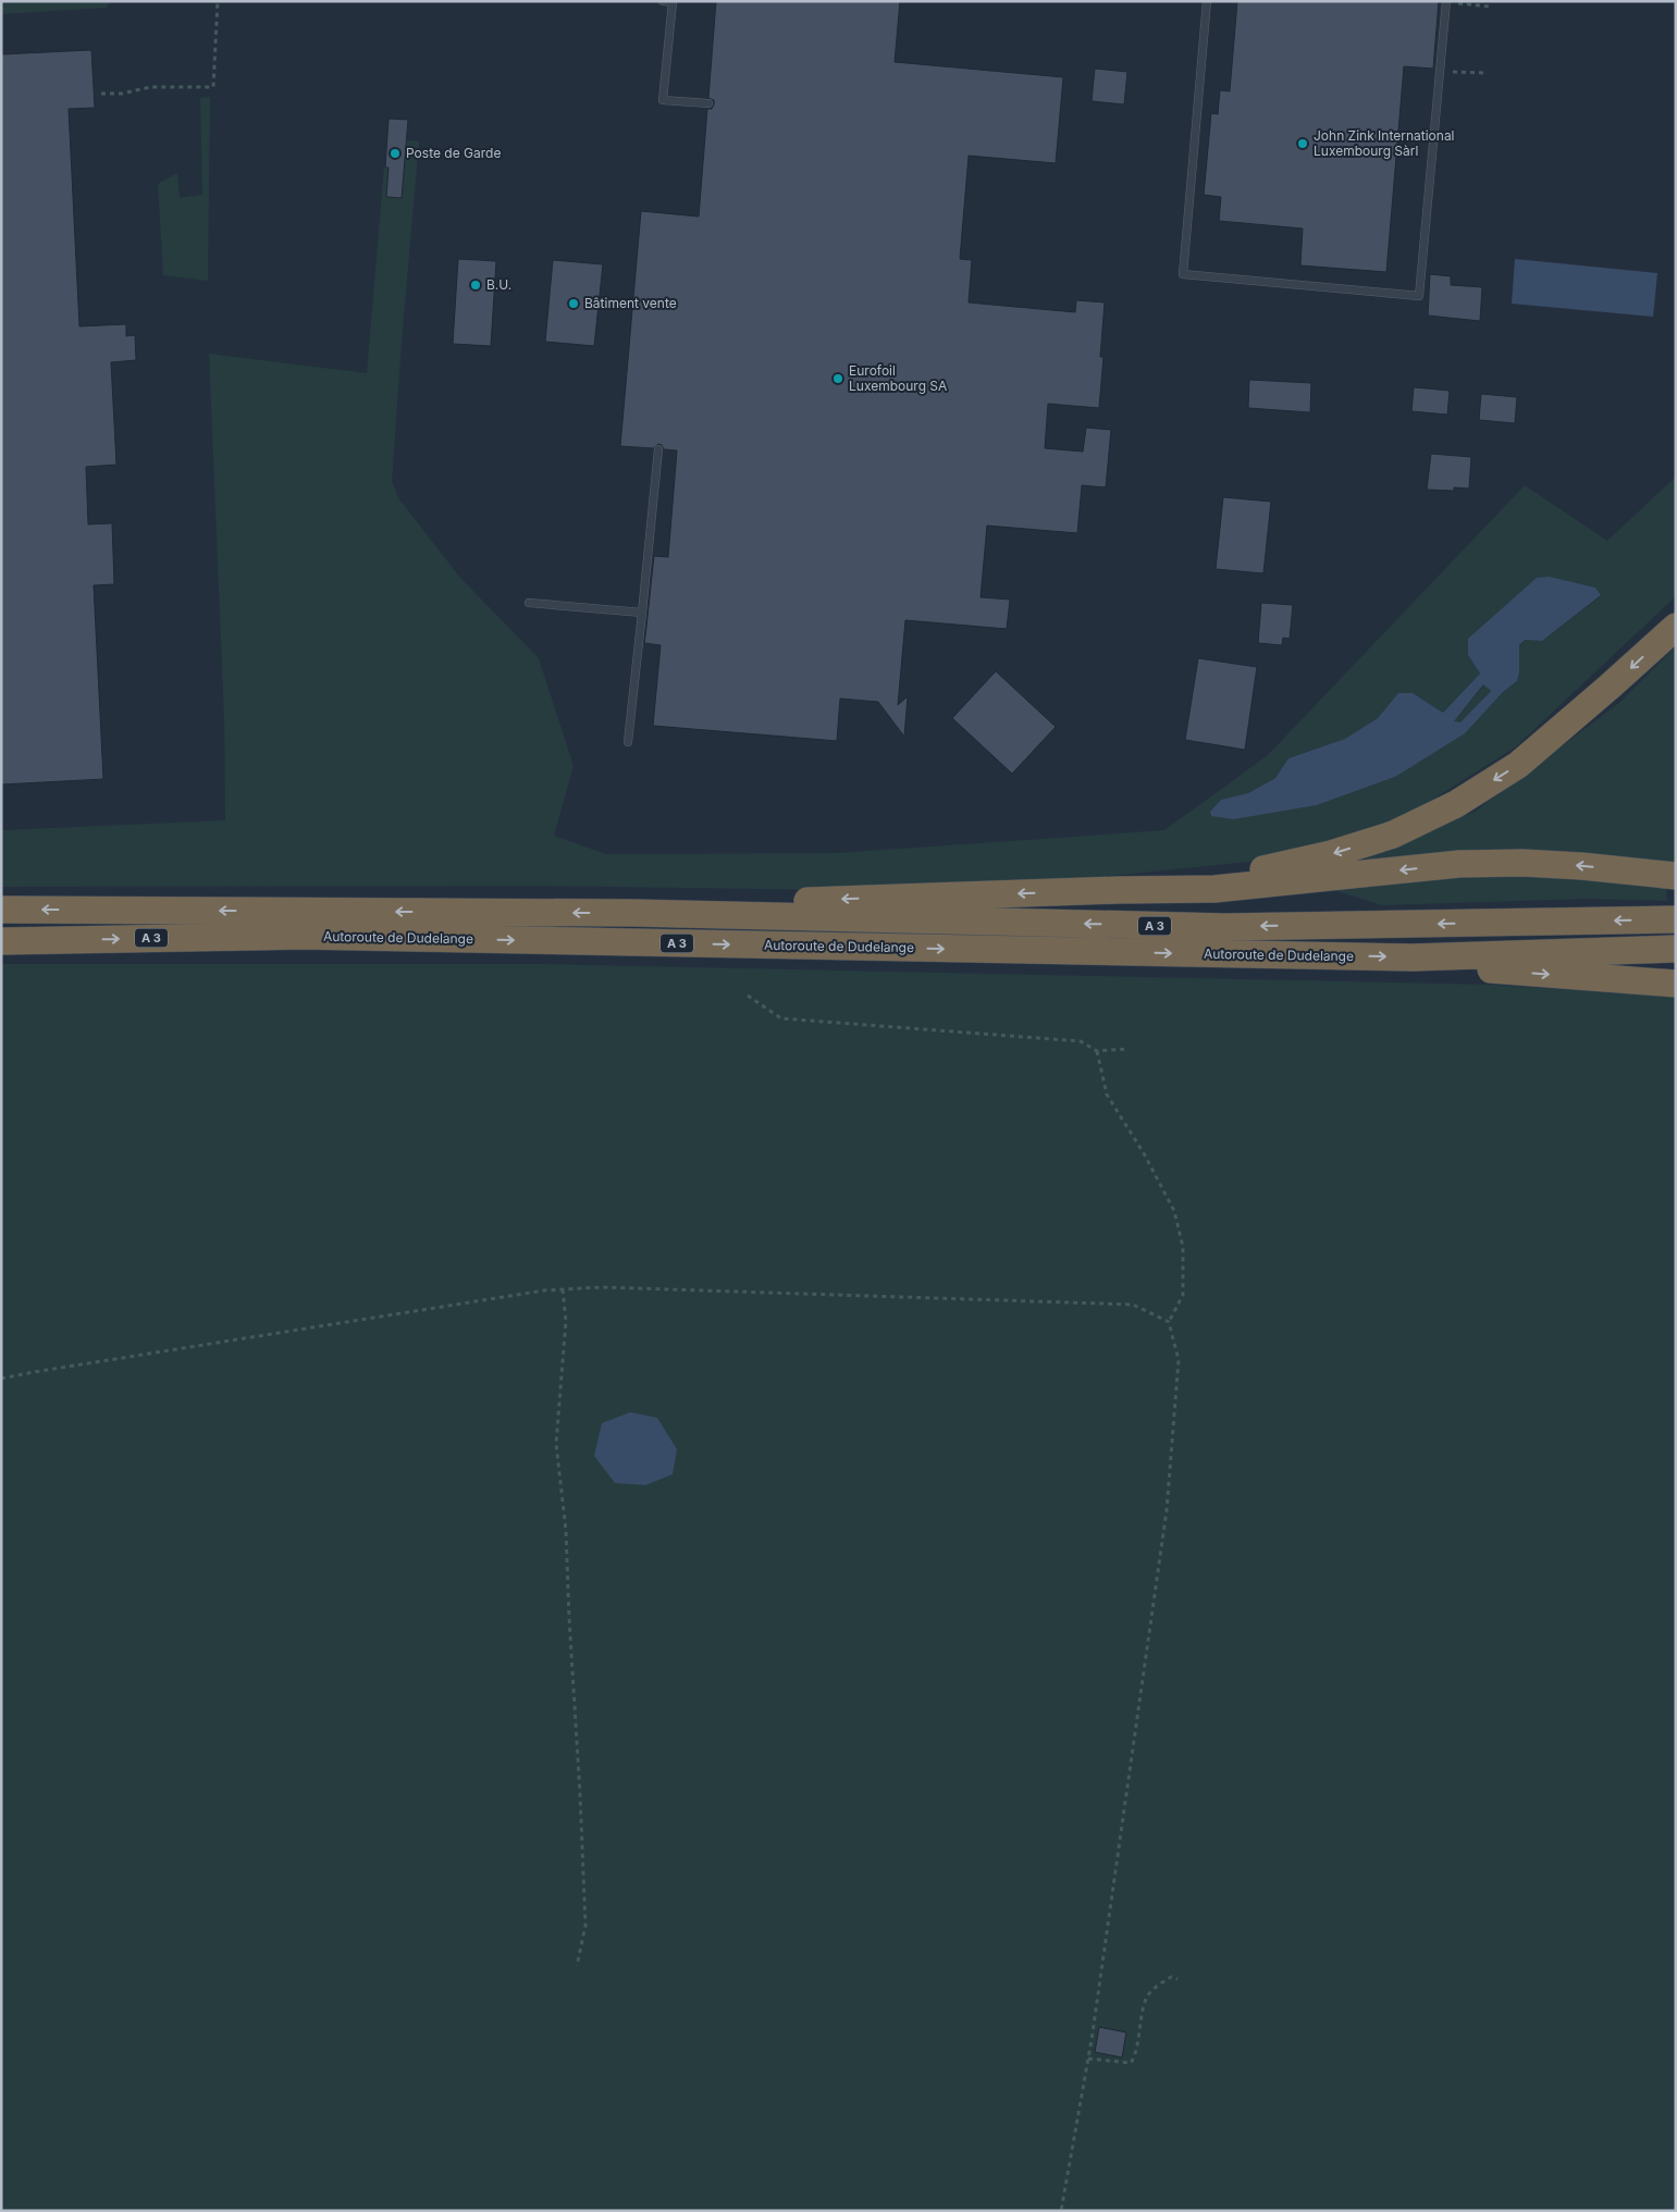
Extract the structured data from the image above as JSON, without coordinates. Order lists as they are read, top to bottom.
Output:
{
  "streets": {
    "highway": ["A 3", "Autoroute de Dudelange"]
  },
  "crossings": [
    ["A 3", "Autoroute de Dudelange"]
  ],
  "places": [
    "John Zink International Luxembourg Sàrl",
    "Poste de Garde",
    "B.U.",
    "Bâtiment vente",
    "Eurofoil Luxembourg SA"
  ]
}
